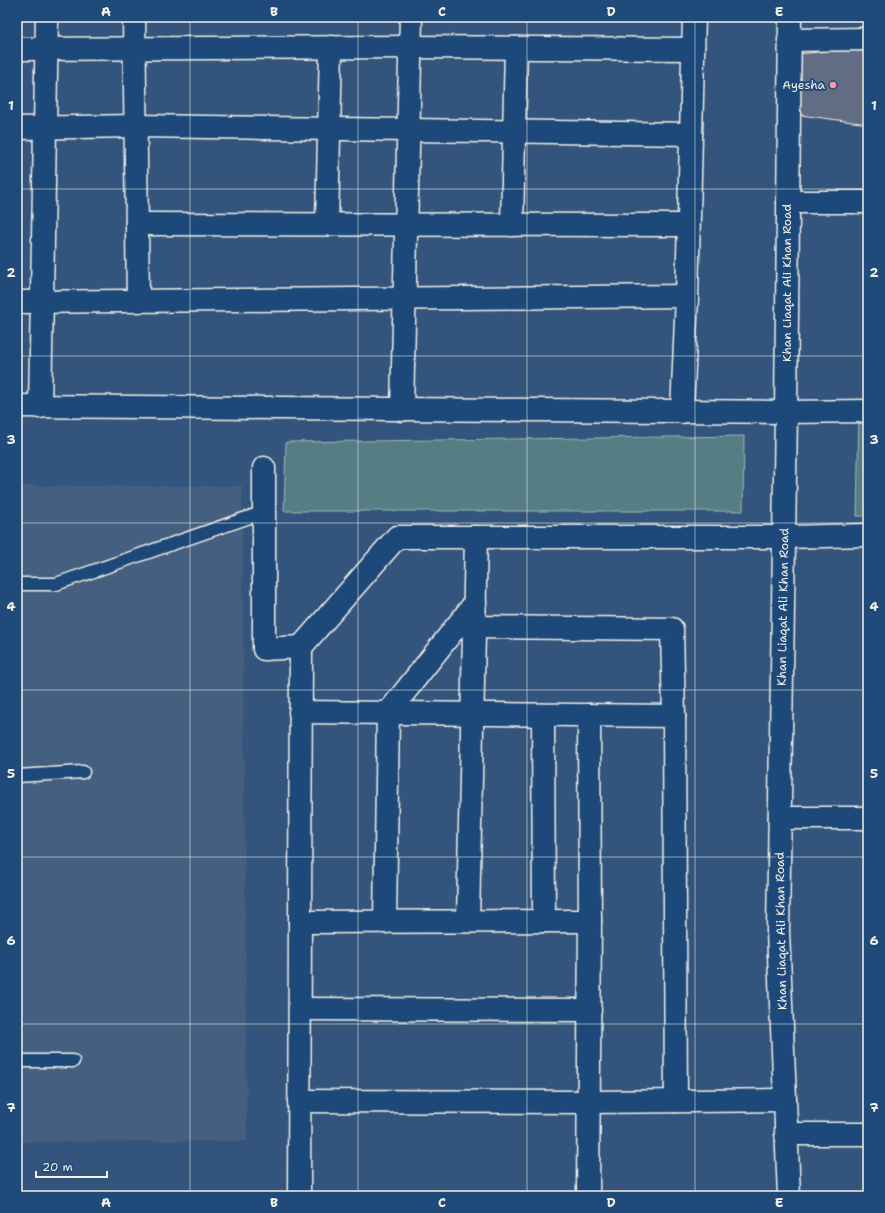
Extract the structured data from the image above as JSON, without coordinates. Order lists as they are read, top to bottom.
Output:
{
  "streets": {
    "street": ["Khan Liaqat Ali Khan Road"]
  },
  "places": ["Ayesha"],
  "scale_bar": "20 m",
  "grid": {
    "columns": [
      "A",
      "B",
      "C",
      "D",
      "E"
    ],
    "rows": [
      "1",
      "2",
      "3",
      "4",
      "5",
      "6",
      "7"
    ]
  }
}
